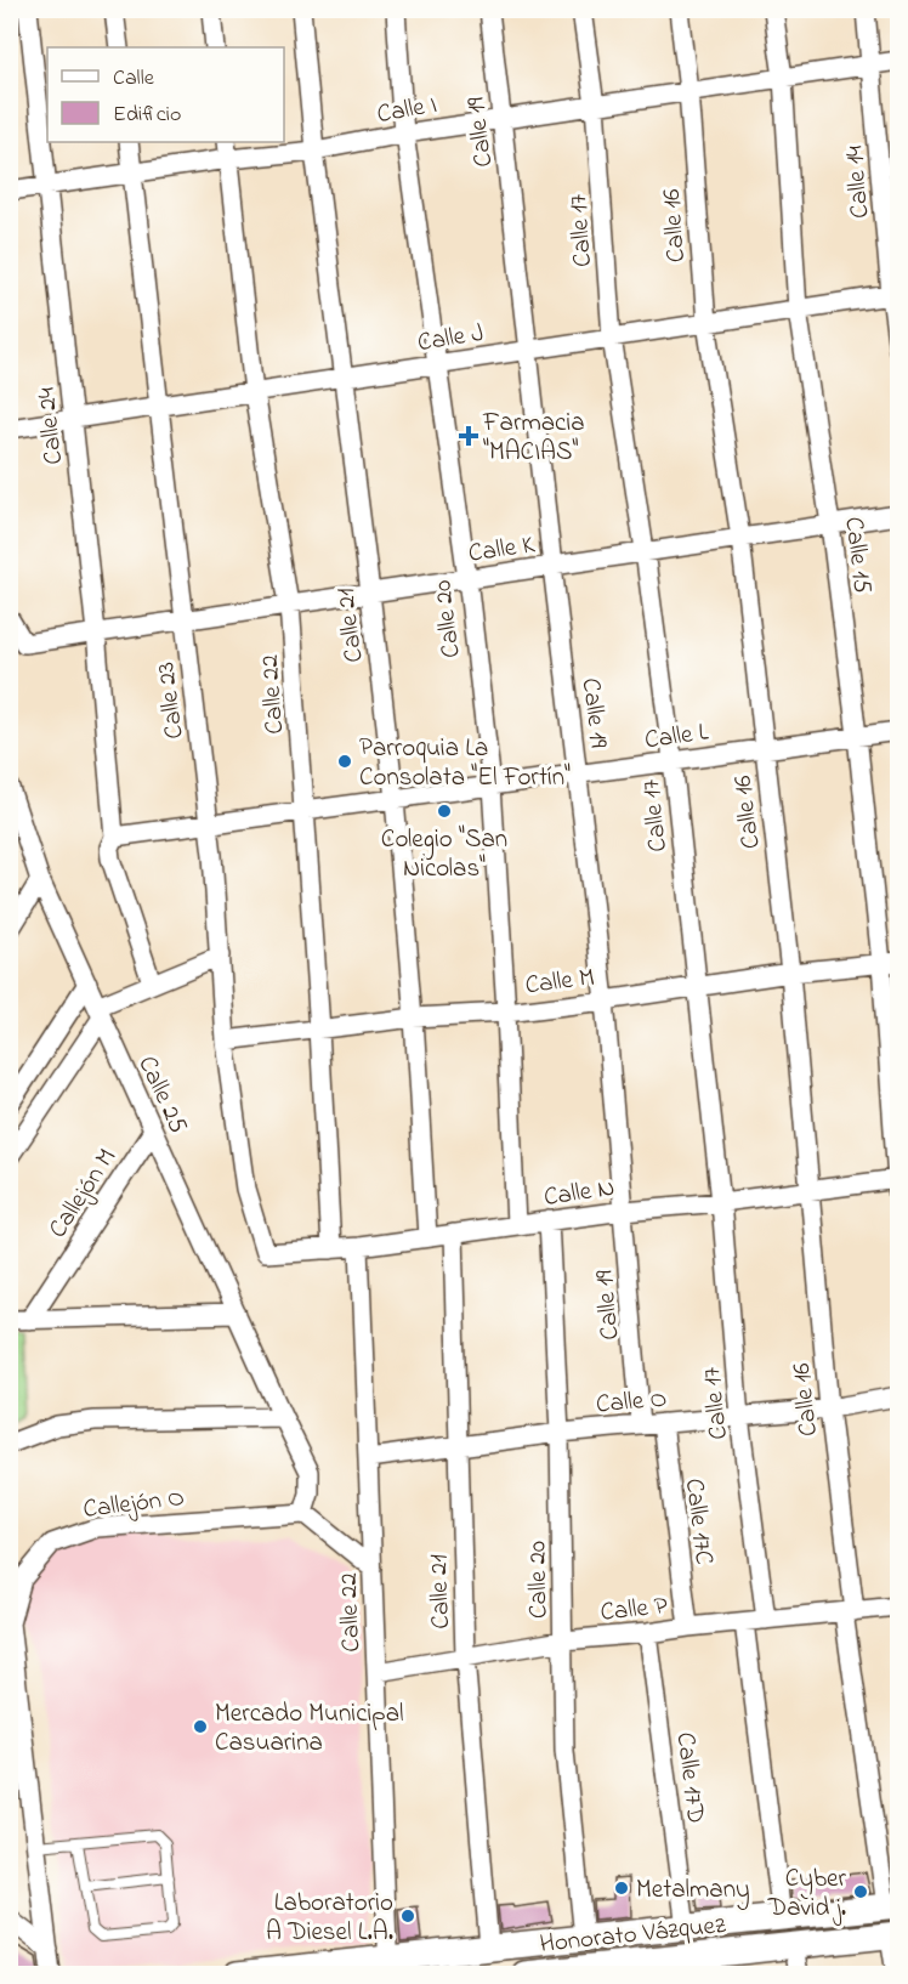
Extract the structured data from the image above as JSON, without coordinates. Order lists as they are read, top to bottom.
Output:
{
  "streets": {
    "street": [
      "Calle I",
      "Calle 19",
      "Calle 14",
      "Calle 16",
      "Calle 17",
      "Calle J",
      "Calle 24",
      "Calle K",
      "Calle 15",
      "Calle 20",
      "Calle 21",
      "Calle 22",
      "Calle 23",
      "Calle L",
      "Calle M",
      "Calle 25",
      "Calle N",
      "Callejón M",
      "Calle O",
      "Callejón O",
      "Calle 17C",
      "Calle P",
      "Calle 17D",
      "Honorato Vázquez"
    ]
  },
  "crossings": [
    ["Calle I", "Calle 19"],
    ["Calle I", "Calle 14"],
    ["Calle I", "Calle 16"],
    ["Calle I", "Calle 17"],
    ["Calle I", "Calle 24"],
    ["Calle I", "Calle 15"],
    ["Calle I", "Calle 20"],
    ["Calle I", "Calle 21"],
    ["Calle I", "Calle 22"],
    ["Calle I", "Calle 23"],
    ["Calle 19", "Calle J"],
    ["Calle 19", "Calle K"],
    ["Calle 19", "Calle L"],
    ["Calle 19", "Calle M"],
    ["Calle 19", "Calle N"],
    ["Calle 19", "Calle O"],
    ["Calle 14", "Calle J"],
    ["Calle 16", "Calle J"],
    ["Calle 16", "Calle K"],
    ["Calle 16", "Calle L"],
    ["Calle 16", "Calle M"],
    ["Calle 16", "Calle N"],
    ["Calle 16", "Calle O"],
    ["Calle 16", "Calle P"],
    ["Calle 16", "Honorato Vázquez"],
    ["Calle 17", "Calle J"],
    ["Calle 17", "Calle K"],
    ["Calle 17", "Calle L"],
    ["Calle 17", "Calle M"],
    ["Calle 17", "Calle N"],
    ["Calle 17", "Calle O"],
    ["Calle 17", "Calle P"],
    ["Calle J", "Calle 24"],
    ["Calle J", "Calle 15"],
    ["Calle J", "Calle 20"],
    ["Calle J", "Calle 21"],
    ["Calle J", "Calle 22"],
    ["Calle J", "Calle 23"],
    ["Calle 24", "Calle K"],
    ["Calle 24", "Calle L"],
    ["Calle K", "Calle 15"],
    ["Calle K", "Calle 20"],
    ["Calle K", "Calle 21"],
    ["Calle K", "Calle 22"],
    ["Calle K", "Calle 23"],
    ["Calle 15", "Calle L"],
    ["Calle 15", "Calle M"],
    ["Calle 15", "Calle N"],
    ["Calle 20", "Calle L"],
    ["Calle 20", "Calle M"],
    ["Calle 20", "Calle N"],
    ["Calle 20", "Calle O"],
    ["Calle 20", "Calle P"],
    ["Calle 20", "Honorato Vázquez"],
    ["Calle 21", "Calle L"],
    ["Calle 21", "Calle M"],
    ["Calle 21", "Calle N"],
    ["Calle 21", "Calle O"],
    ["Calle 21", "Calle P"],
    ["Calle 21", "Honorato Vázquez"],
    ["Calle 22", "Calle L"],
    ["Calle 22", "Calle M"],
    ["Calle 22", "Calle N"],
    ["Calle 22", "Calle O"],
    ["Calle 22", "Calle P"],
    ["Calle 22", "Honorato Vázquez"],
    ["Calle 23", "Calle L"],
    ["Calle 23", "Calle M"],
    ["Calle 23", "Calle N"],
    ["Calle 25", "Callejón M"],
    ["Calle O", "Calle 17C"],
    ["Calle 17C", "Calle P"],
    ["Calle P", "Calle 17D"],
    ["Calle 17D", "Honorato Vázquez"]
  ],
  "places": {
    "health": ["Farmacia \"MACIAS\""],
    "other": [
      "Parroquia La Consolata \"El Fortín\"",
      "Colegio \"San Nicolas\"",
      "Mercado Municipal Casuarina",
      "Metalmany",
      "Cyber David j.",
      "Laboratorio A Diesel L.A."
    ]
  },
  "legend": ["Calle", "Edificio"]
}
